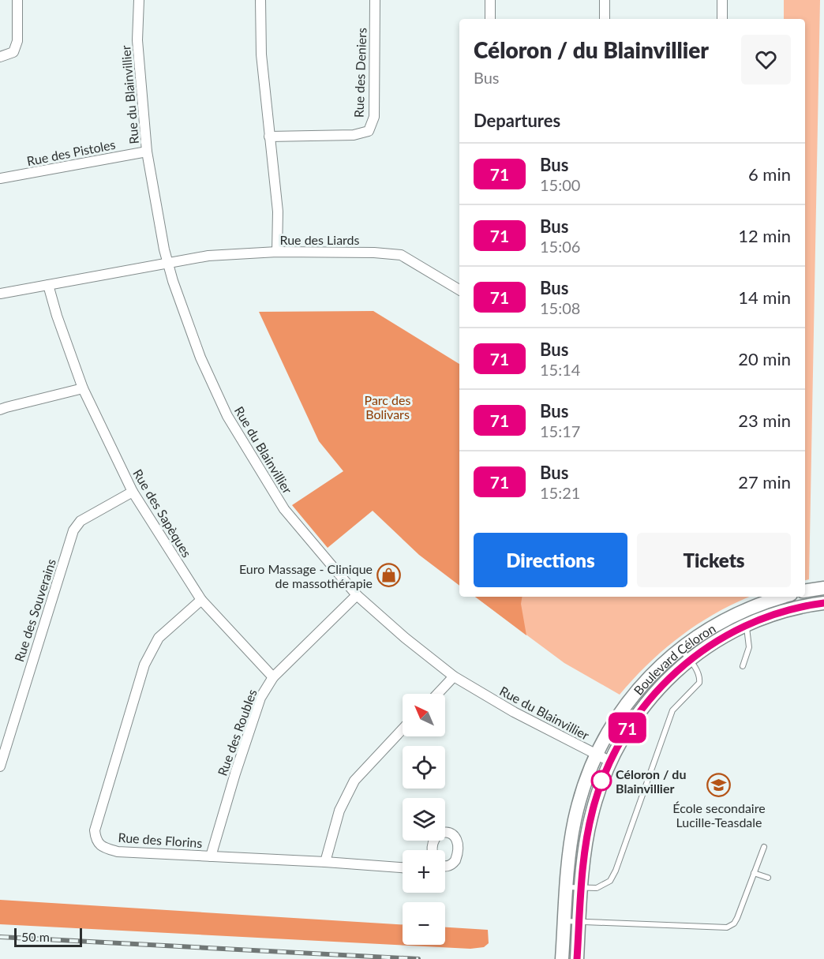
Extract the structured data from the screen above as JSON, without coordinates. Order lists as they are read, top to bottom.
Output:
{
  "streets": {
    "street": [
      "Rue des Deniers",
      "Rue du Blainvillier",
      "Rue des Pistoles",
      "Rue des Liards",
      "Rue des Sapèques",
      "Rue des Souverains",
      "Boulevard Céloron",
      "Rue des Roubles",
      "Rue des Florins"
    ]
  },
  "crossings": [
    ["Rue du Blainvillier", "Rue des Pistoles"],
    ["Rue du Blainvillier", "Rue des Liards"],
    ["Rue du Blainvillier", "Boulevard Céloron"],
    ["Rue du Blainvillier", "Rue des Roubles"],
    ["Rue des Sapèques", "Rue des Souverains"],
    ["Rue des Sapèques", "Rue des Roubles"],
    ["Rue des Sapèques", "Rue des Florins"],
    ["Rue des Roubles", "Rue des Florins"]
  ],
  "parks": ["Parc des Bolivars"],
  "places": {
    "shop": ["Euro Massage - Clinique de massothérapie"],
    "other": ["Céloron / du Blainvillier"],
    "school or university": ["École secondaire Lucille-Teasdale"]
  },
  "lines": ["bus line 71"],
  "scale_bar": "50 m",
  "north": "top left",
  "page": {
    "on_map": "71",
    "heading": [
      ["Céloron / du Blainvillier", "Bus"],
      "Departures"
    ],
    "list": [
      {
        "mark": "71",
        "name": "Bus",
        "note": "15:00",
        "value": "6 min"
      },
      {
        "mark": "71",
        "name": "Bus",
        "note": "15:06",
        "value": "12 min"
      },
      {
        "mark": "71",
        "name": "Bus",
        "note": "15:08",
        "value": "14 min"
      },
      {
        "mark": "71",
        "name": "Bus",
        "note": "15:14",
        "value": "20 min"
      },
      {
        "mark": "71",
        "name": "Bus",
        "note": "15:17",
        "value": "23 min"
      },
      {
        "mark": "71",
        "name": "Bus",
        "note": "15:21",
        "value": "27 min"
      }
    ],
    "buttons": ["Directions", "Tickets"],
    "map_buttons": ["+", "−"],
    "scale": "50 m"
  }
}
